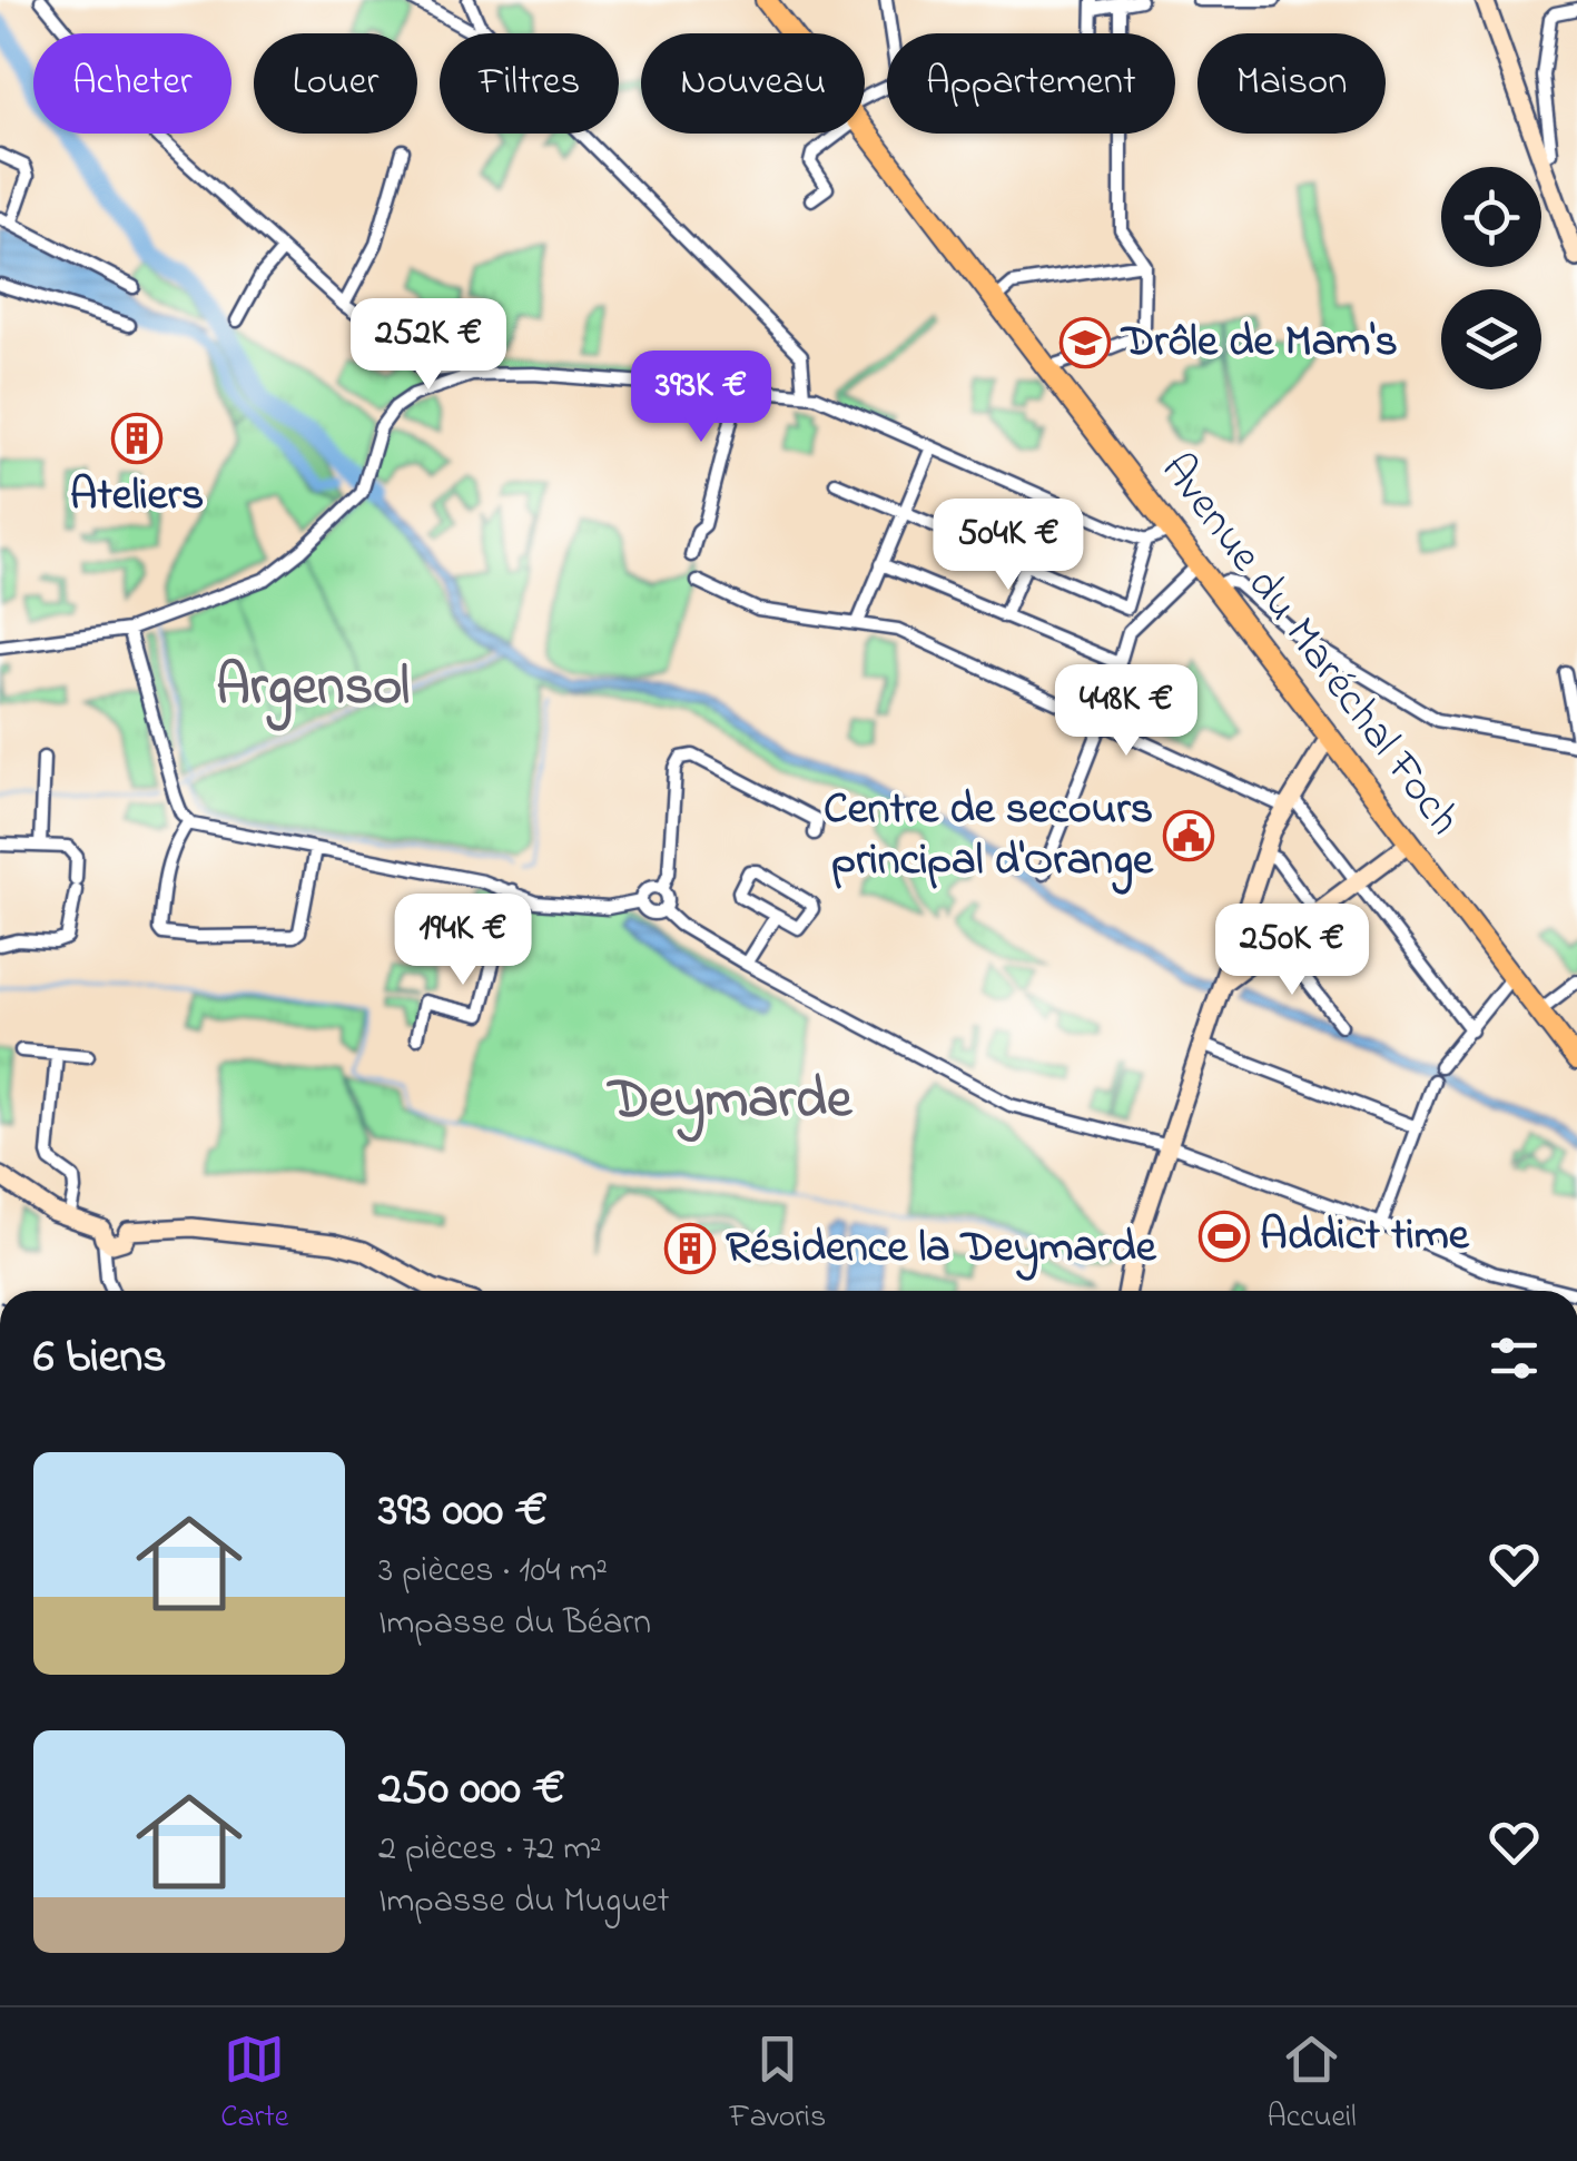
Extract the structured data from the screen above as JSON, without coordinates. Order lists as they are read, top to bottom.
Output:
{
  "streets": {
    "main road": ["Avenue du Maréchal Foch"]
  },
  "districts": ["Argensol", "Deymarde"],
  "places": {
    "school or university": ["Drôle de Mam's"],
    "building": ["Ateliers", "Résidence la Deymarde"],
    "public building": ["Centre de secours principal d'Orange"],
    "sports": ["Addict time"]
  },
  "page": {
    "chip": [
      "Acheter",
      "Louer",
      "Filtres",
      "Nouveau",
      "Appartement",
      "Maison"
    ],
    "price": [
      "252K €",
      "393K €",
      "504K €",
      "448K €",
      "194K €",
      "250K €"
    ],
    "heading": "6 biens",
    "list": [
      {
        "name": "393 000 €",
        "note": "3 pièces · 104 m² · Impasse du Béarn"
      },
      {
        "name": "250 000 €",
        "note": "2 pièces · 72 m² · Impasse du Muguet"
      }
    ],
    "tabs": ["Carte", "Favoris", "Accueil"]
  }
}
